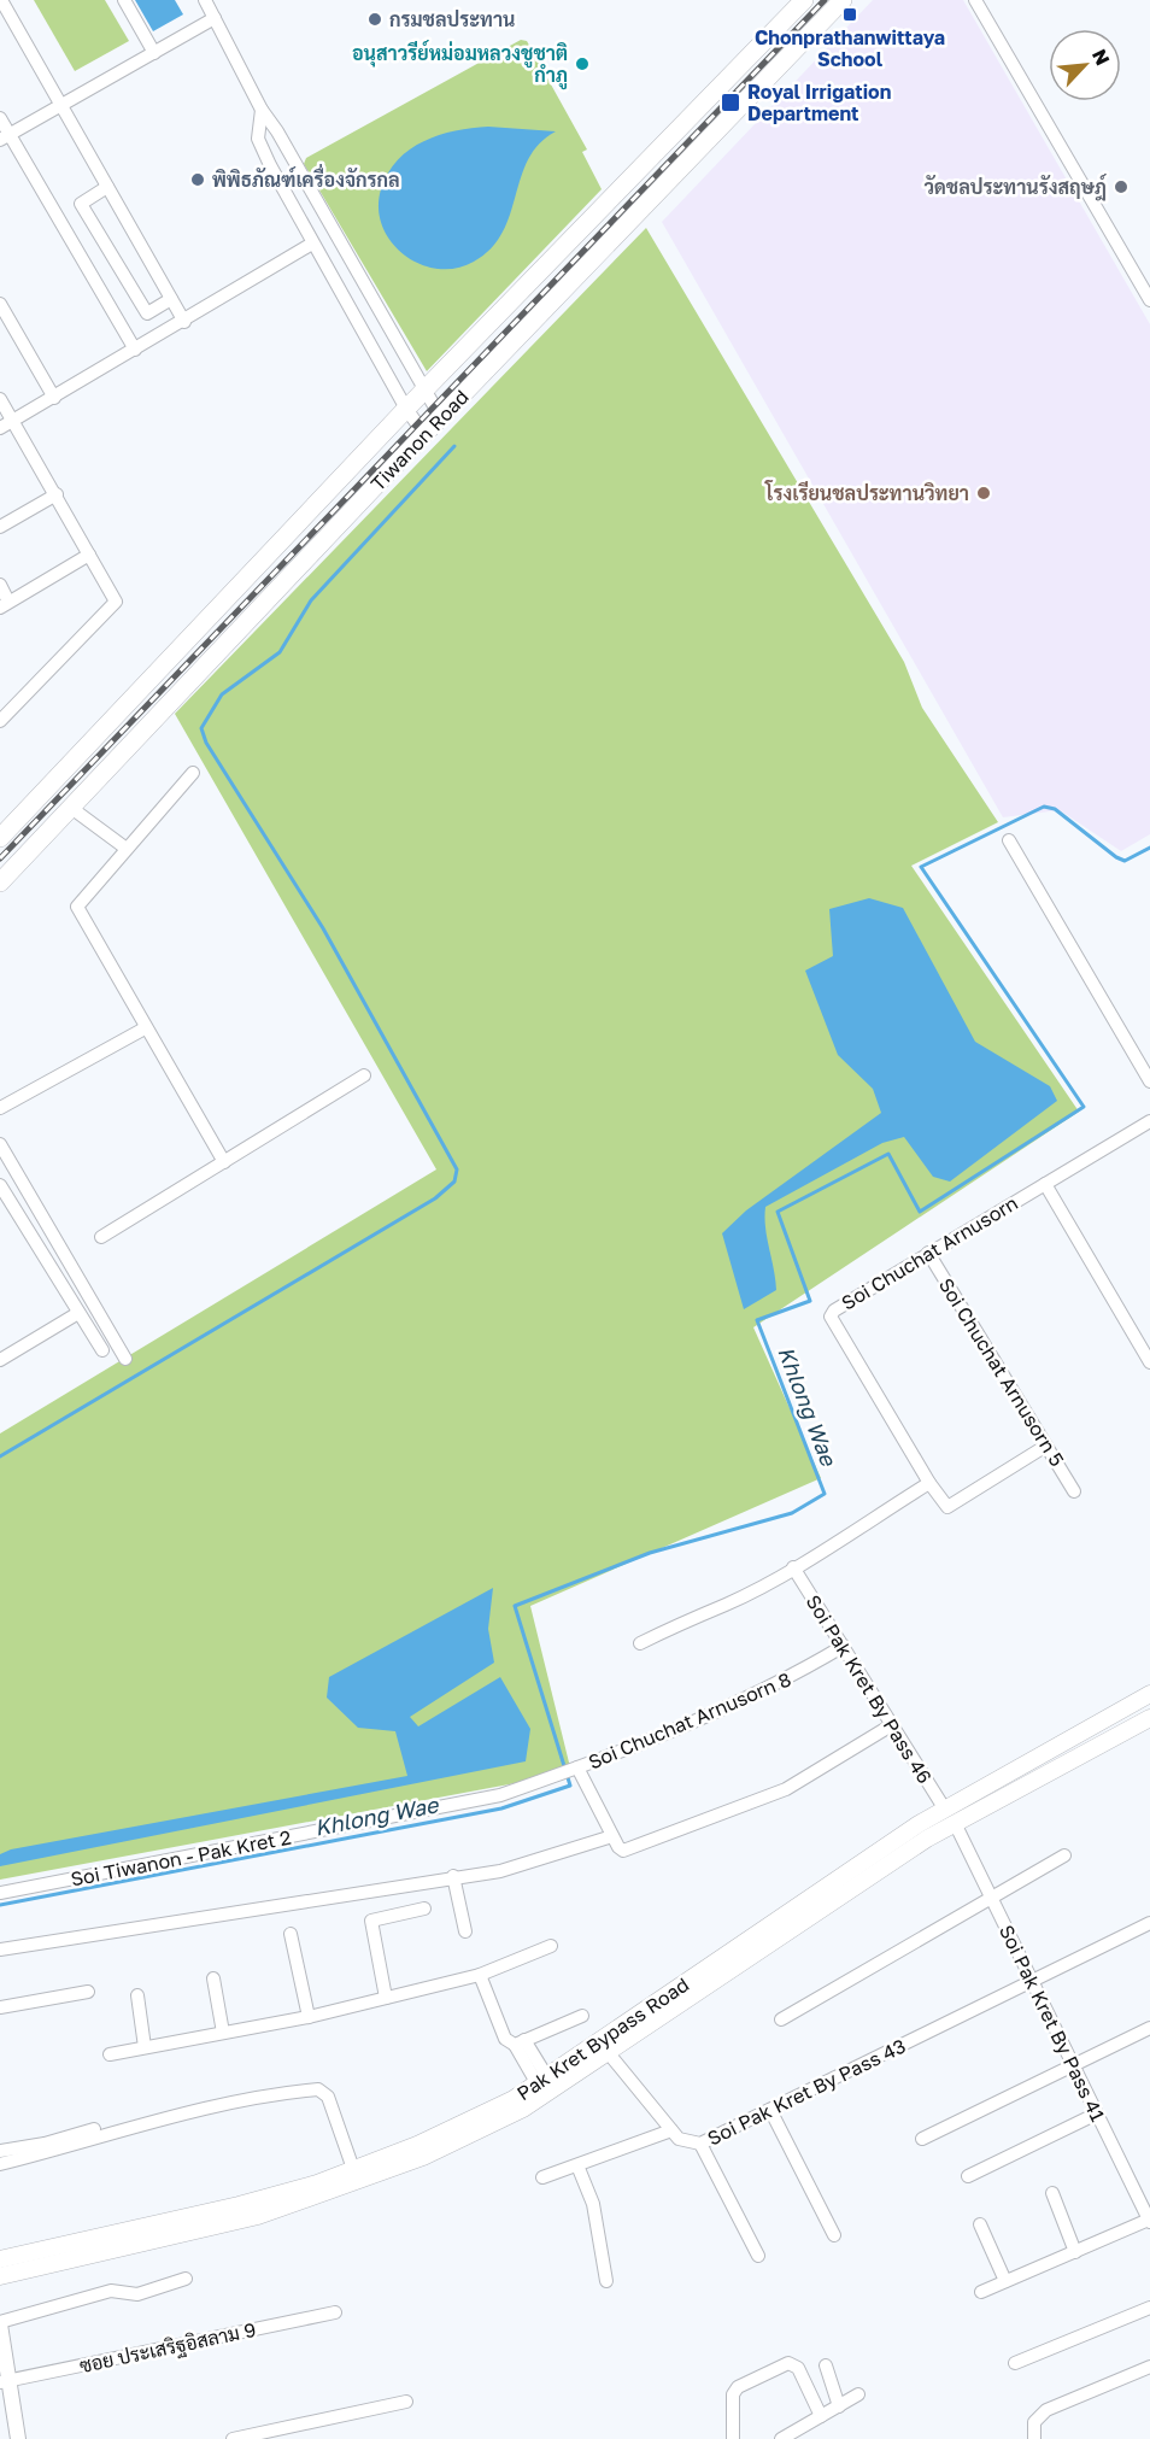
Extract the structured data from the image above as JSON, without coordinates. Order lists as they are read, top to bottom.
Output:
{
  "streets": {
    "main road": ["Tiwanon Road", "Pak Kret Bypass Road"],
    "street": [
      "Soi Chuchat Arnusorn",
      "Soi Chuchat Arnusorn 5",
      "Soi Pak Kret By Pass 46",
      "Soi Chuchat Arnusorn 8",
      "Soi Tiwanon - Pak Kret 2",
      "Soi Pak Kret By Pass 41",
      "Soi Pak Kret By Pass 43",
      "ซอย ประเสริฐอิสลาม 9"
    ]
  },
  "crossings": [
    ["Soi Chuchat Arnusorn", "Soi Chuchat Arnusorn 5"],
    ["Soi Pak Kret By Pass 46", "Soi Chuchat Arnusorn 8"],
    ["Soi Pak Kret By Pass 46", "Soi Pak Kret By Pass 41"],
    ["Soi Pak Kret By Pass 46", "Pak Kret Bypass Road"],
    ["Soi Chuchat Arnusorn 8", "Soi Tiwanon - Pak Kret 2"],
    ["Soi Pak Kret By Pass 41", "Pak Kret Bypass Road"],
    ["Soi Pak Kret By Pass 41", "Soi Pak Kret By Pass 43"],
    ["Pak Kret Bypass Road", "Soi Pak Kret By Pass 43"]
  ],
  "water": ["Khlong Wae"],
  "places": {
    "transit": ["Chonprathanwittaya School", "Royal Irrigation Department"],
    "other": [
      "กรมชลประทาน",
      "อนุสาวรีย์หม่อมหลวงชูชาติ กำภู",
      "พิพิธภัณฑ์เครื่องจักรกล",
      "วัดชลประทานรังสฤษฎ์",
      "โรงเรียนชลประทานวิทยา"
    ]
  },
  "north": "top right"
}
